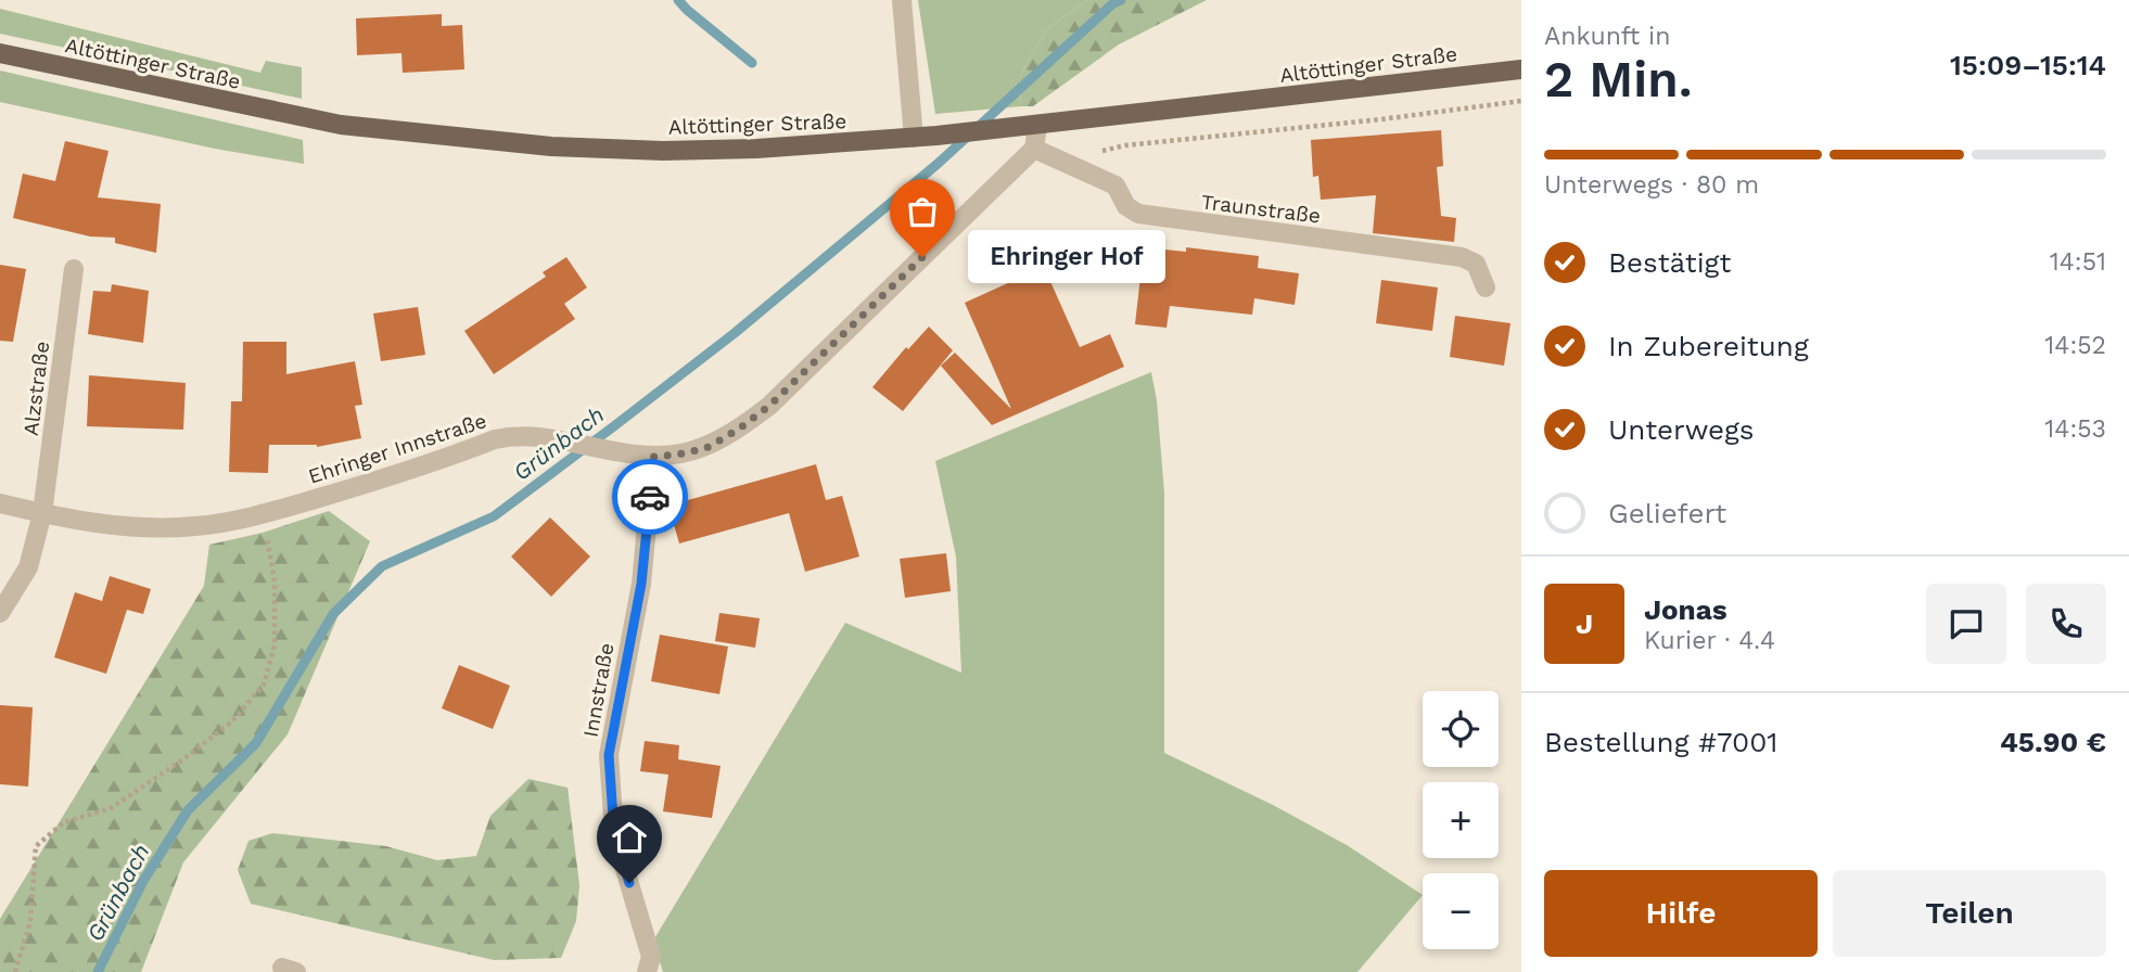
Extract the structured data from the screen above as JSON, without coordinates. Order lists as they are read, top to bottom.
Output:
{
  "streets": {
    "main road": ["Altöttinger Straße"],
    "street": [
      "Traunstraße",
      "Alzstraße",
      "Ehringer Innstraße",
      "Innstraße"
    ]
  },
  "crossings": [
    ["Traunstraße", "Ehringer Innstraße"],
    ["Alzstraße", "Ehringer Innstraße"],
    ["Ehringer Innstraße", "Innstraße"]
  ],
  "water": ["Grünbach"],
  "places": ["Ehringer Hof"],
  "page": {
    "heading": ["2 Min.", "Ankunft in", "15:09–15:14"],
    "panel": [
      "Jonas",
      "Kurier · 4.4",
      "Bestellung #7001",
      "45.90 €"
    ],
    "bar": "Unterwegs · 80 m",
    "list": [
      ["Bestätigt", "14:51"],
      ["In Zubereitung", "14:52"],
      ["Unterwegs", "14:53"],
      "Geliefert"
    ],
    "bubble": "Ehringer Hof",
    "round": "J",
    "map_buttons": ["+", "−"],
    "buttons": ["Hilfe", "Teilen"]
  }
}
